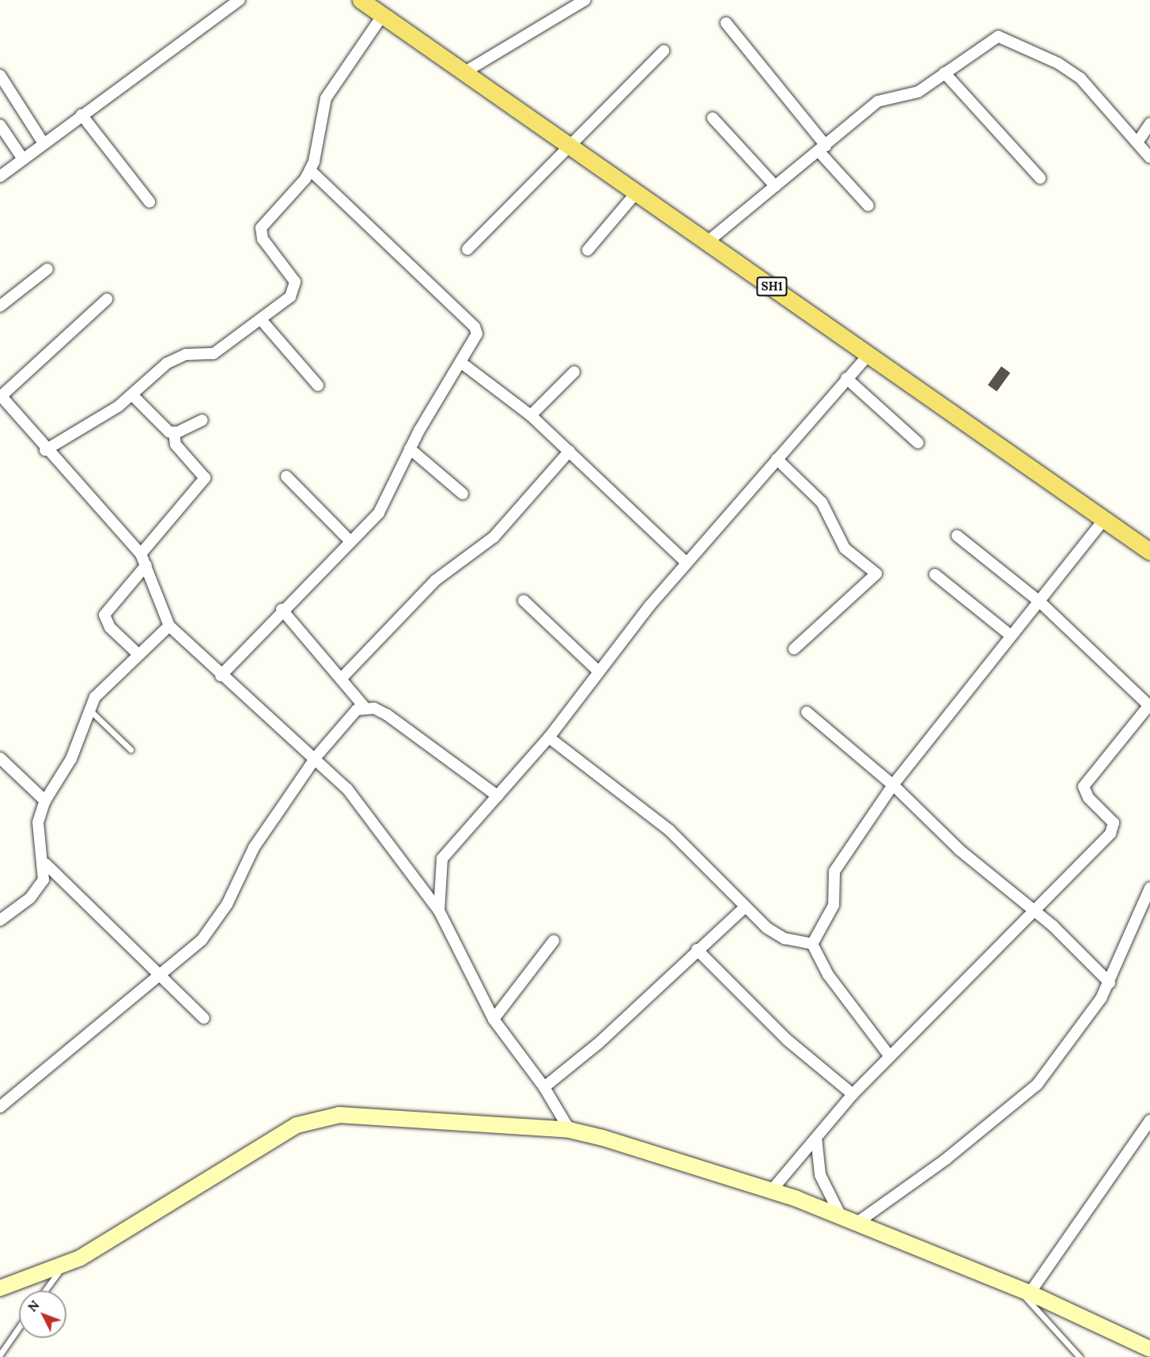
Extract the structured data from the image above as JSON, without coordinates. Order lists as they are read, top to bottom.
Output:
{
  "streets": {
    "main road": ["SH1"]
  },
  "north": "top left"
}
